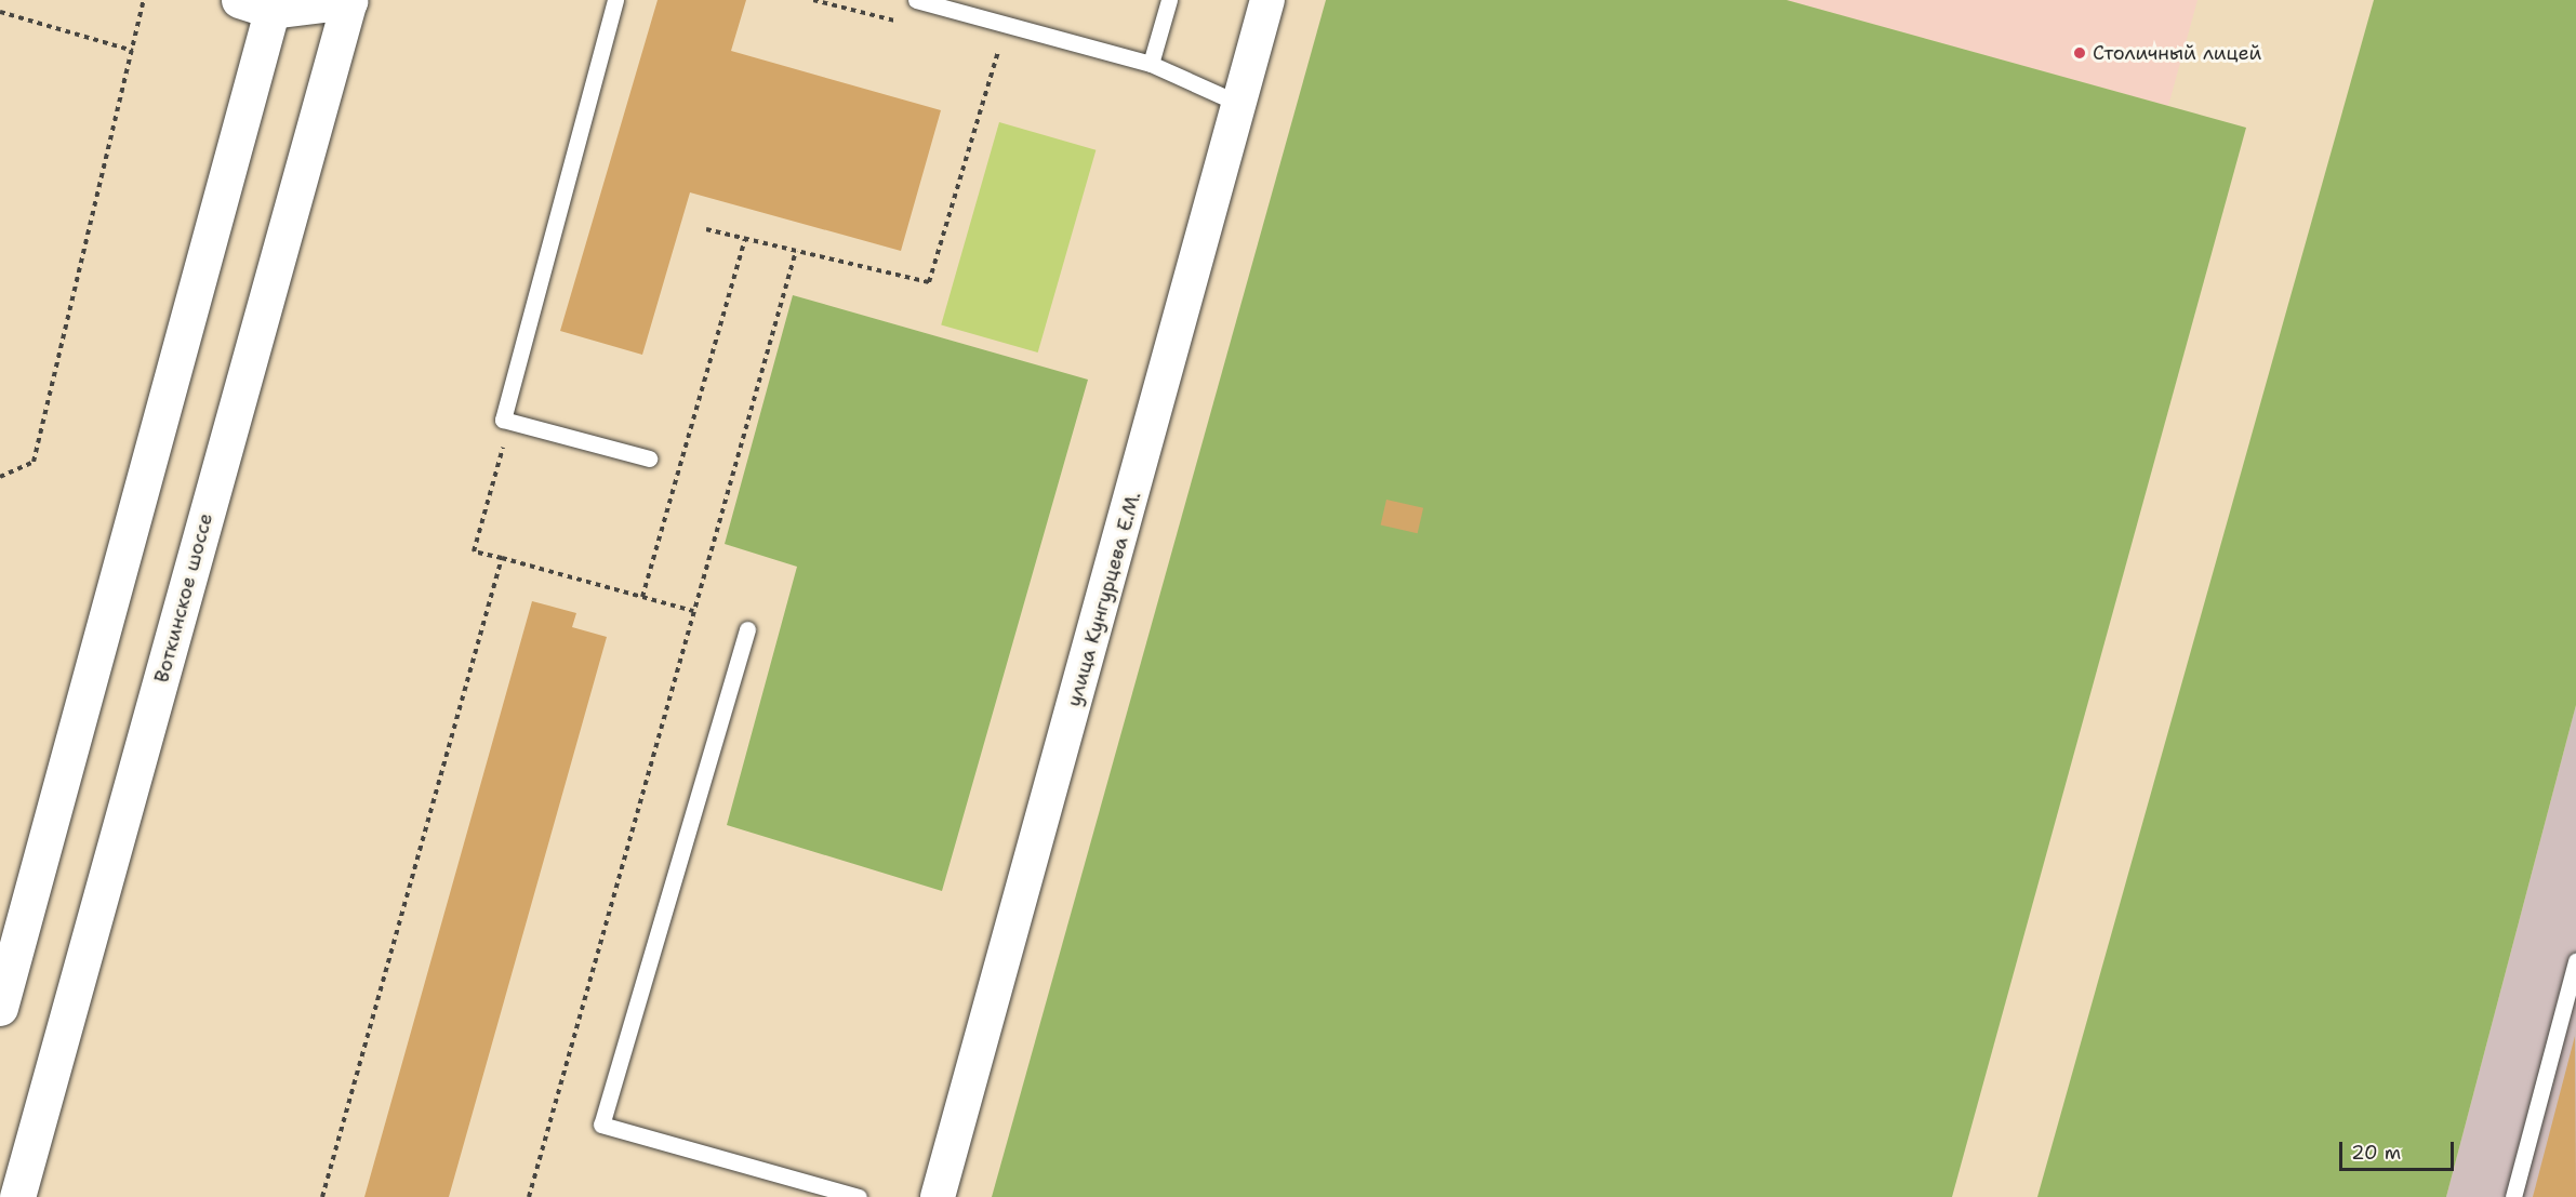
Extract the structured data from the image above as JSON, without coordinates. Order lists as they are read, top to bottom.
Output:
{
  "streets": {
    "main road": ["Воткинское шоссе"],
    "street": ["улица Кунгурцева Е.М."]
  },
  "places": ["Столичный лицей"],
  "scale_bar": "20 m"
}
